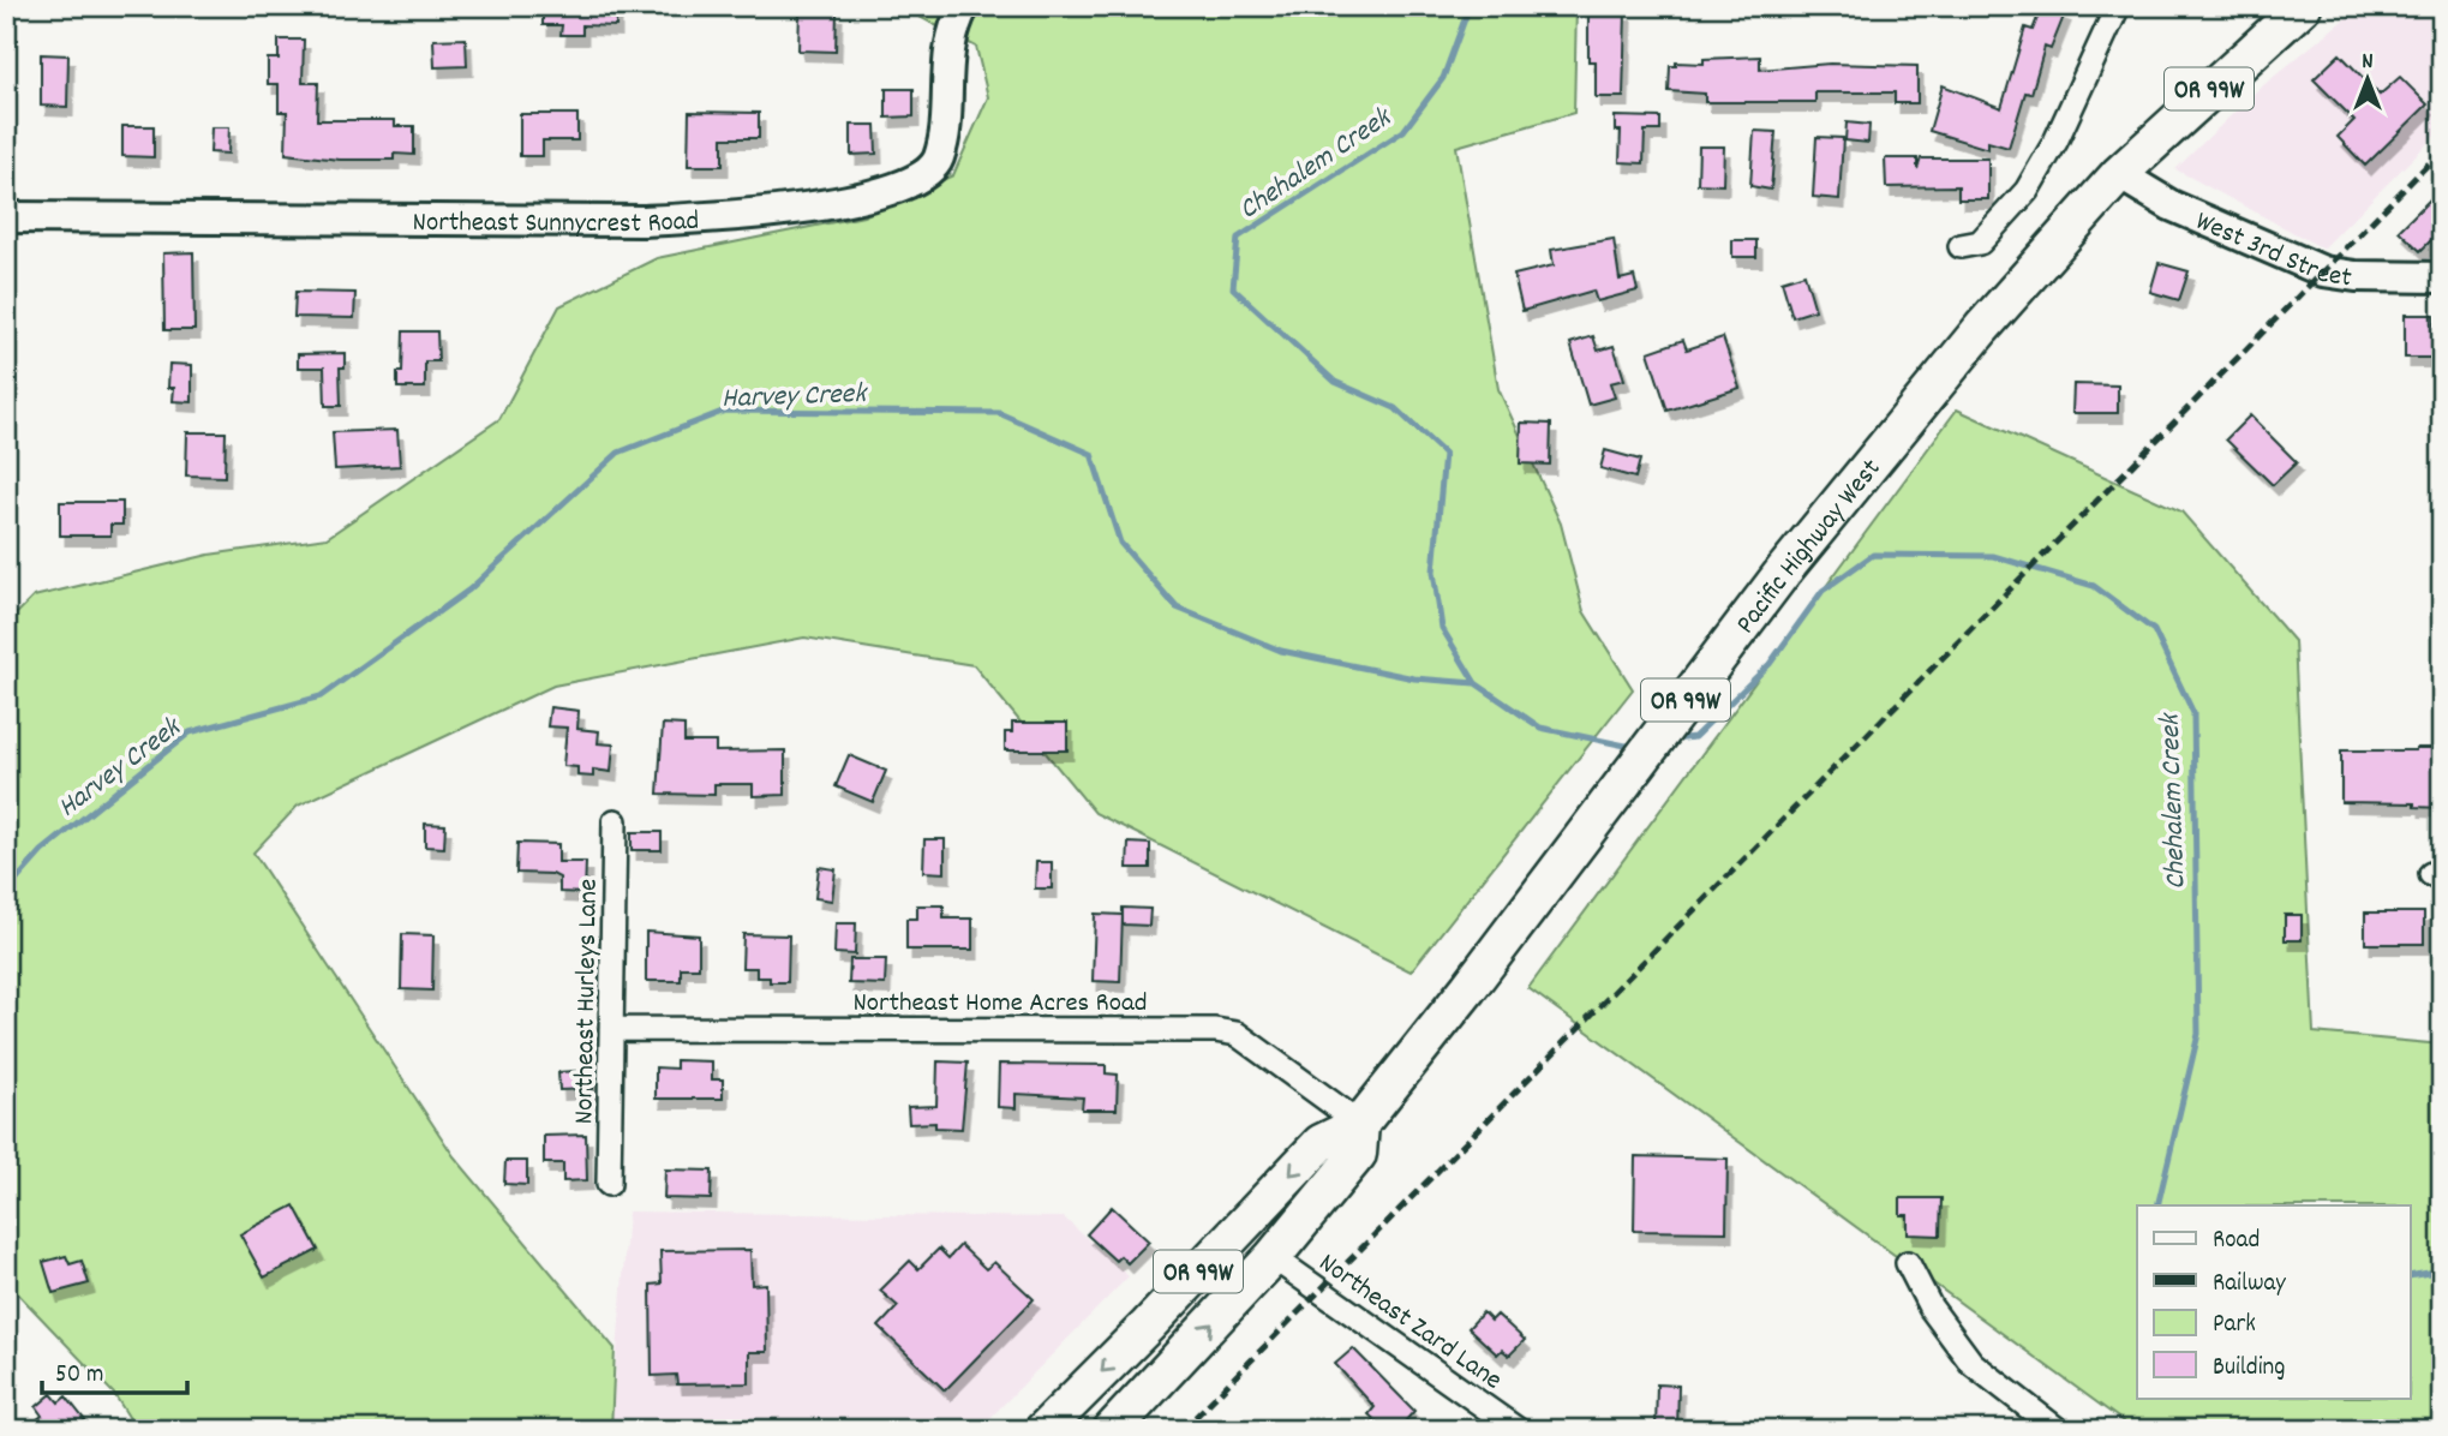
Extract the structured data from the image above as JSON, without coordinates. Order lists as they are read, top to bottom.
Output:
{
  "streets": {
    "main road": ["OR 99W", "Pacific Highway West"],
    "street": [
      "Northeast Sunnycrest Road",
      "West 3rd Street",
      "Northeast Home Acres Road",
      "Northeast Hurleys Lane",
      "Northeast Zard Lane"
    ]
  },
  "crossings": [
    ["West 3rd Street", "Pacific Highway West"],
    ["Pacific Highway West", "Northeast Home Acres Road"],
    ["Pacific Highway West", "Northeast Zard Lane"],
    ["Northeast Home Acres Road", "Northeast Hurleys Lane"]
  ],
  "water": ["Chehalem Creek", "Harvey Creek"],
  "legend": [
    "Road",
    "Railway",
    "Park",
    "Building"
  ],
  "scale_bar": "50 m",
  "north": "top"
}
